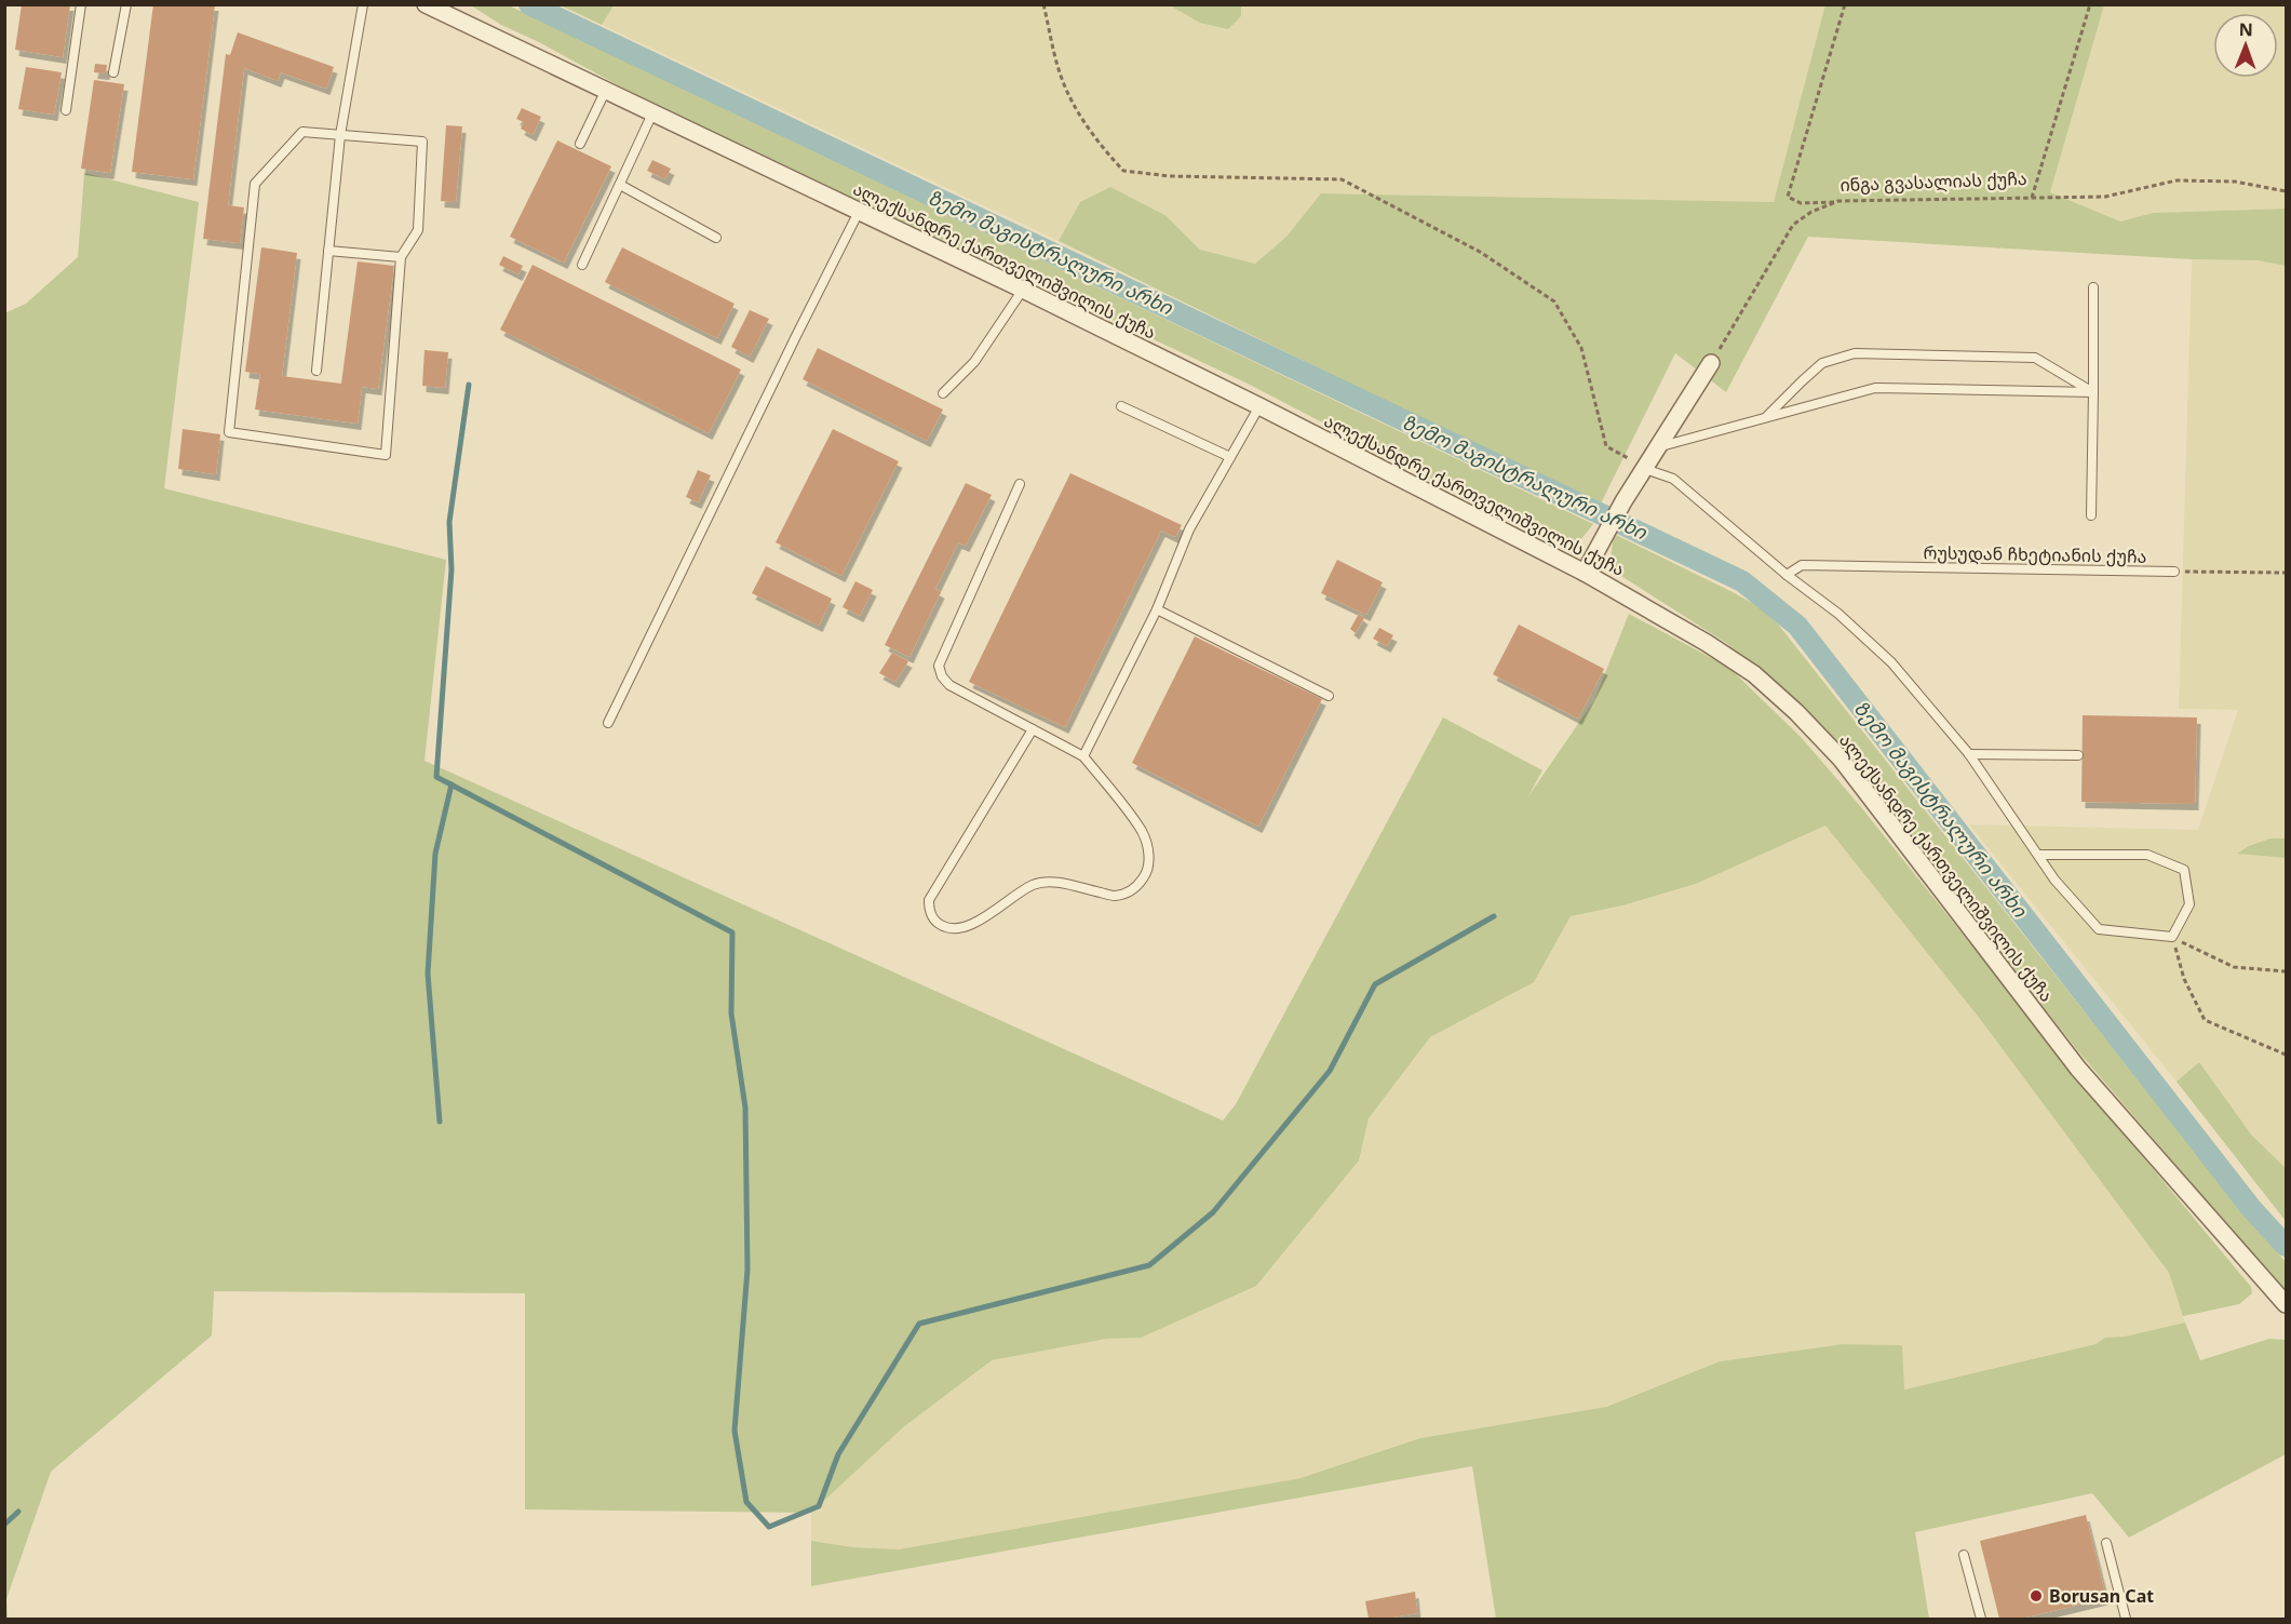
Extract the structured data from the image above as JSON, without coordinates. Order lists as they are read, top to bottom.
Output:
{
  "streets": {
    "street": ["ალექსანდრე ქართველიშვილის ქუჩა"],
    "lane": ["რუსუდან ჩხეტიანის ქუჩა"],
    "path": ["ინგა გვასალიას ქუჩა"]
  },
  "water": ["ზემო მაგისტრალური არხი"],
  "places": ["Borusan Cat"],
  "north": "top"
}
